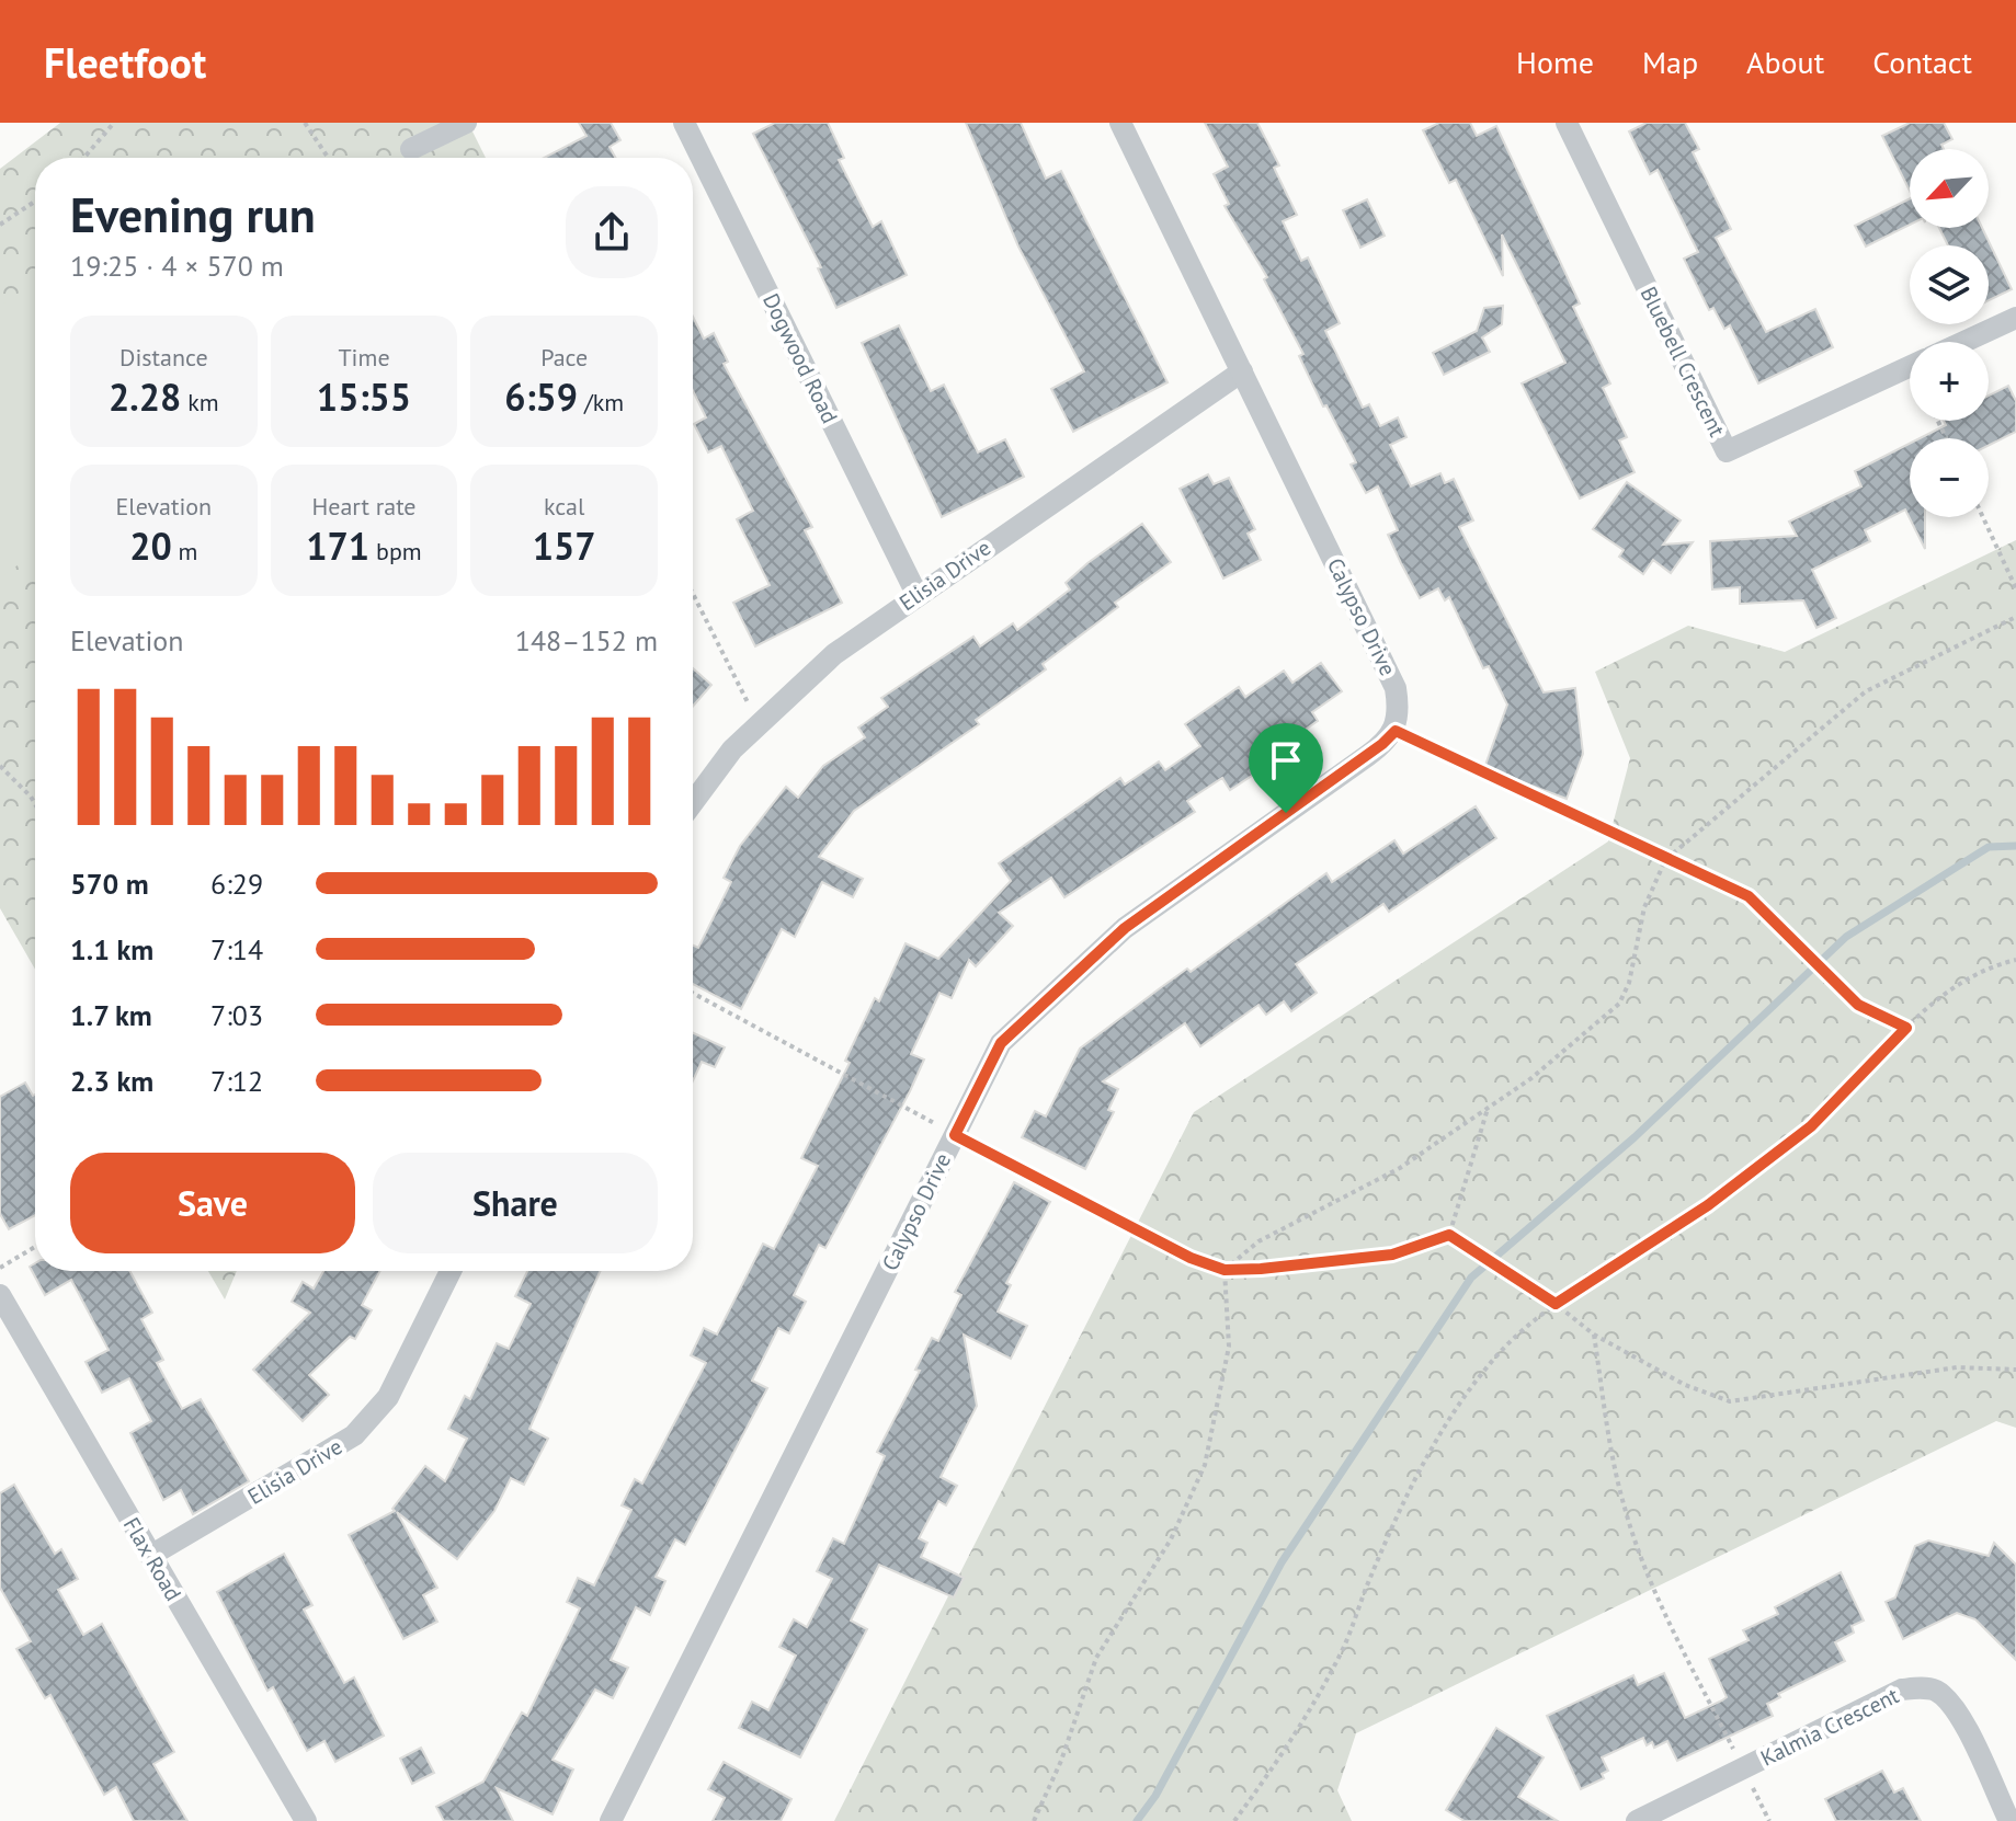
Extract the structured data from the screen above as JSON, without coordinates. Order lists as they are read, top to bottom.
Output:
{
  "streets": {
    "street": [
      "Dogwood Road",
      "Bluebell Crescent",
      "Elisia Drive",
      "Calypso Drive",
      "Flax Road",
      "Kalmia Crescent"
    ]
  },
  "crossings": [
    ["Dogwood Road", "Elisia Drive"],
    ["Elisia Drive", "Calypso Drive"],
    ["Elisia Drive", "Flax Road"]
  ],
  "north": "bottom left",
  "page": {
    "header": "Fleetfoot",
    "nav": [
      "Home",
      "Map",
      "About",
      "Contact"
    ],
    "map_buttons": ["+", "−"],
    "heading": ["Evening run", "19:25 · 4 × 570 m"],
    "stats": [
      ["Distance", "2.28 km"],
      ["Time", "15:55"],
      ["Pace", "6:59 /km"],
      ["Elevation", "20 m"],
      ["Heart rate", "171 bpm"],
      ["kcal", "157"]
    ],
    "chart": ["Elevation", "148–152 m"],
    "list": [
      {
        "name": "570 m",
        "note": "6:29"
      },
      {
        "name": "1.1 km",
        "note": "7:14"
      },
      {
        "name": "1.7 km",
        "note": "7:03"
      },
      {
        "name": "2.3 km",
        "note": "7:12"
      }
    ],
    "buttons": ["Save", "Share"]
  }
}
